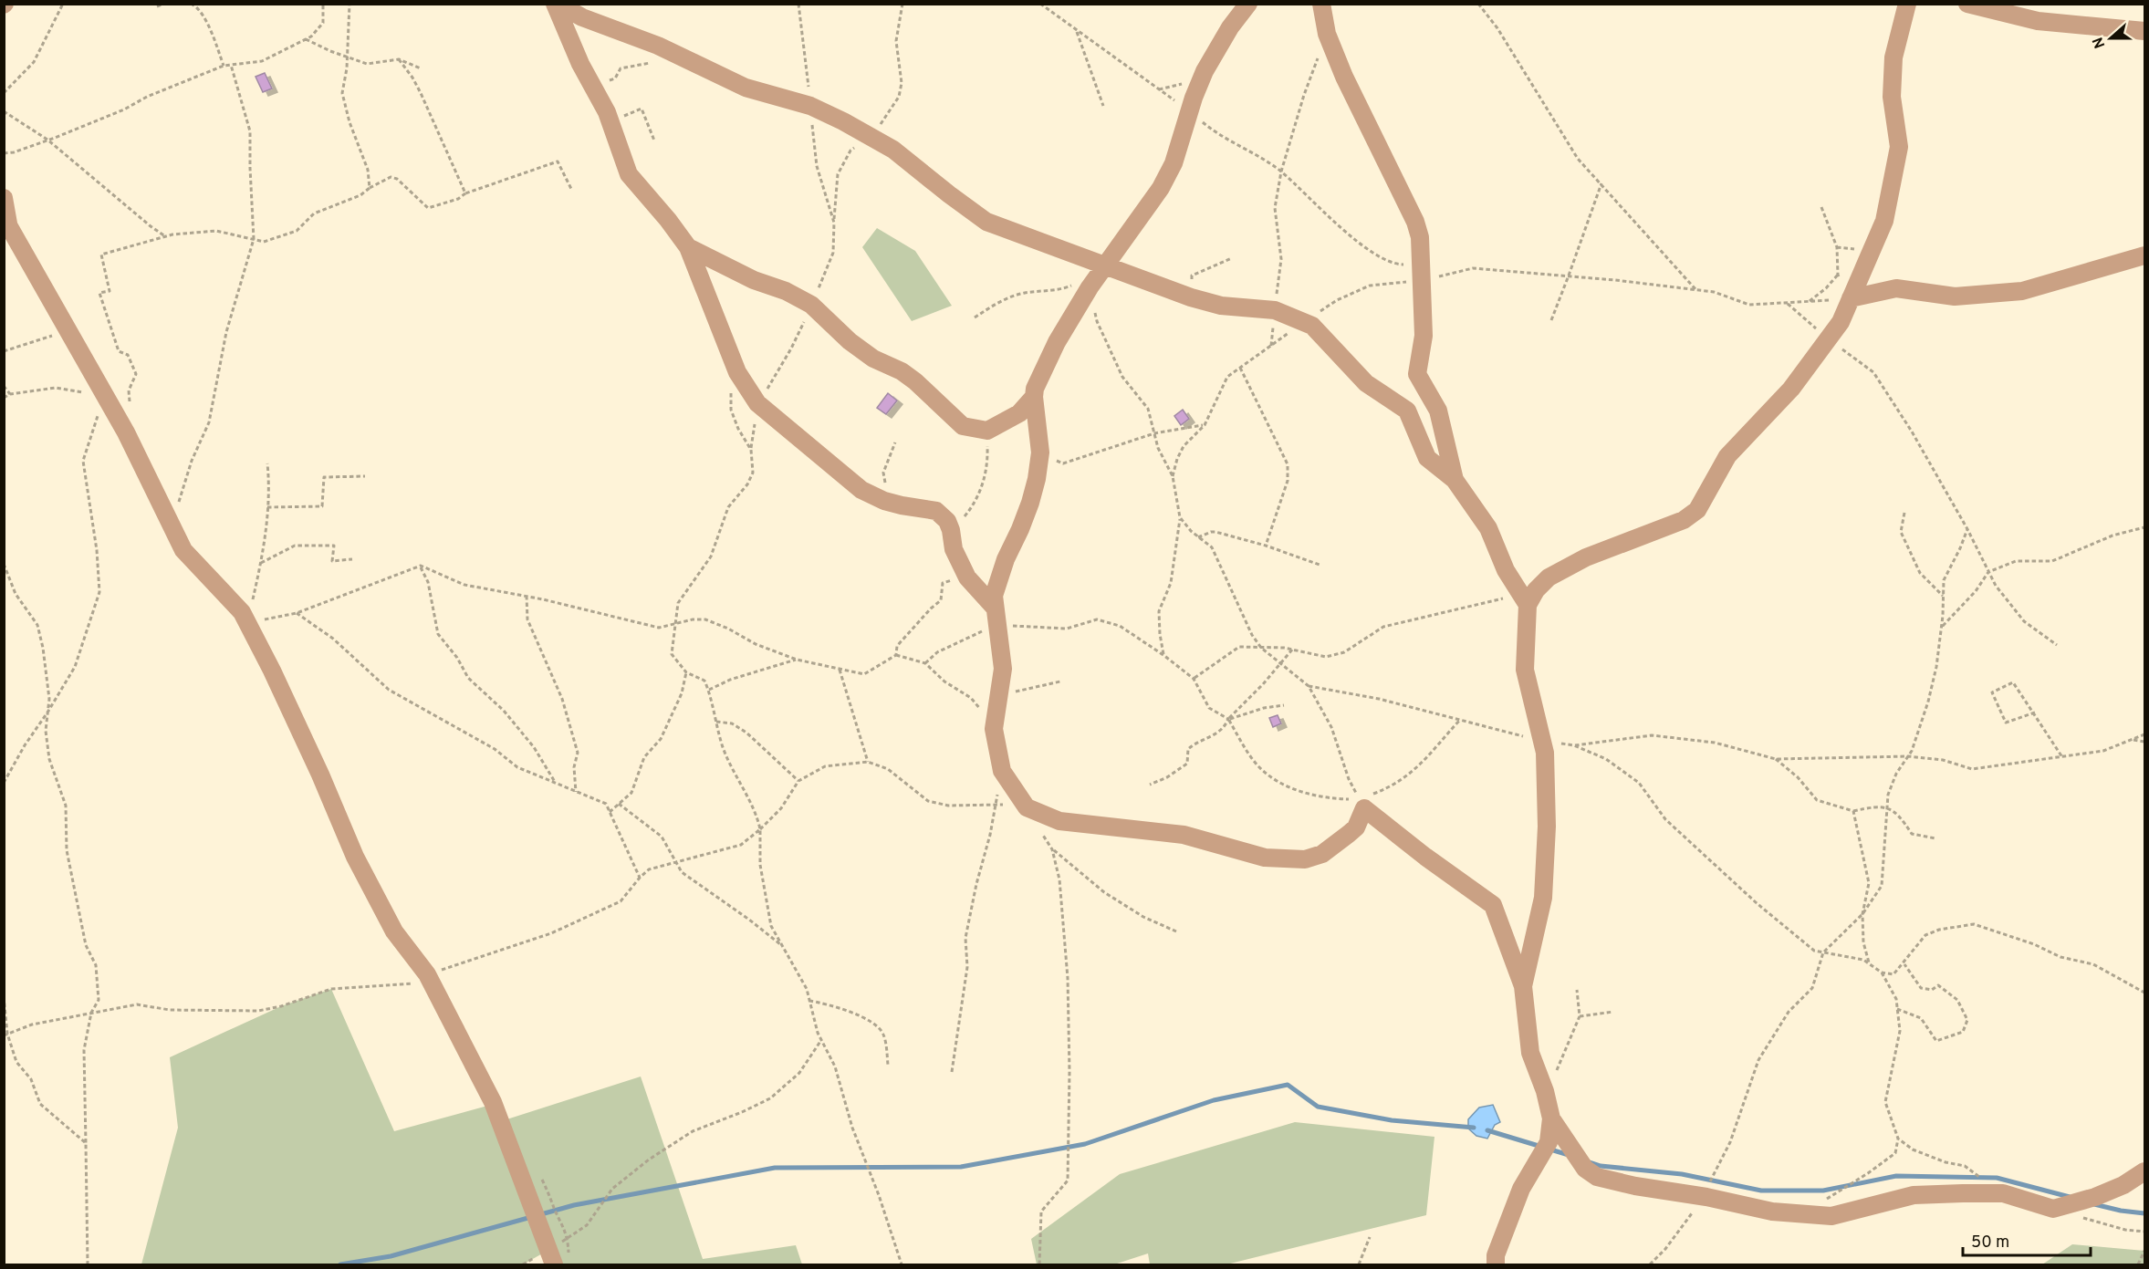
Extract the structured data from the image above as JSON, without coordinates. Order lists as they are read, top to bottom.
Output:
{
  "scale_bar": "50 m",
  "north": "left"
}
